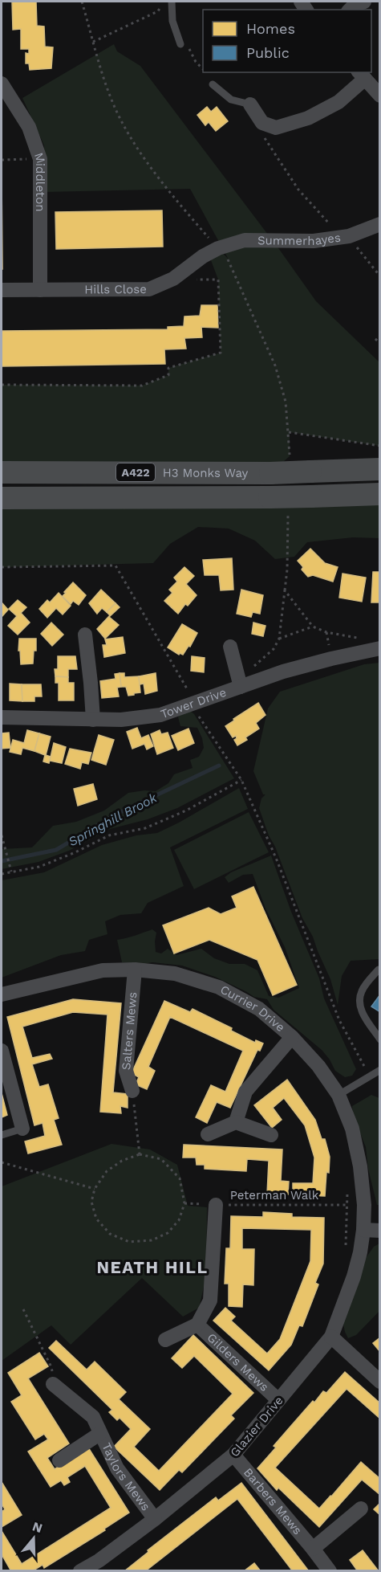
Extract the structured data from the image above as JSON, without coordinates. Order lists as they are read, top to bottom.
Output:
{
  "streets": {
    "main road": ["A422", "H3 Monks Way"],
    "street": [
      "Middleton",
      "Summerhayes",
      "Hills Close",
      "Tower Drive",
      "Currier Drive",
      "Salters Mews",
      "Gilders Mews",
      "Glazier Drive",
      "Taylors Mews",
      "Barbers Mews"
    ],
    "path": ["Peterman Walk"]
  },
  "crossings": [
    ["Middleton", "Hills Close"],
    ["Summerhayes", "Hills Close"],
    ["Currier Drive", "Salters Mews"],
    ["Currier Drive", "Peterman Walk"],
    ["Currier Drive", "Glazier Drive"],
    ["Peterman Walk", "Gilders Mews"],
    ["Gilders Mews", "Glazier Drive"],
    ["Glazier Drive", "Taylors Mews"],
    ["Glazier Drive", "Barbers Mews"]
  ],
  "districts": ["NEATH HILL"],
  "water": ["Springhill Brook"],
  "legend": ["Homes", "Public"],
  "north": "top"
}
